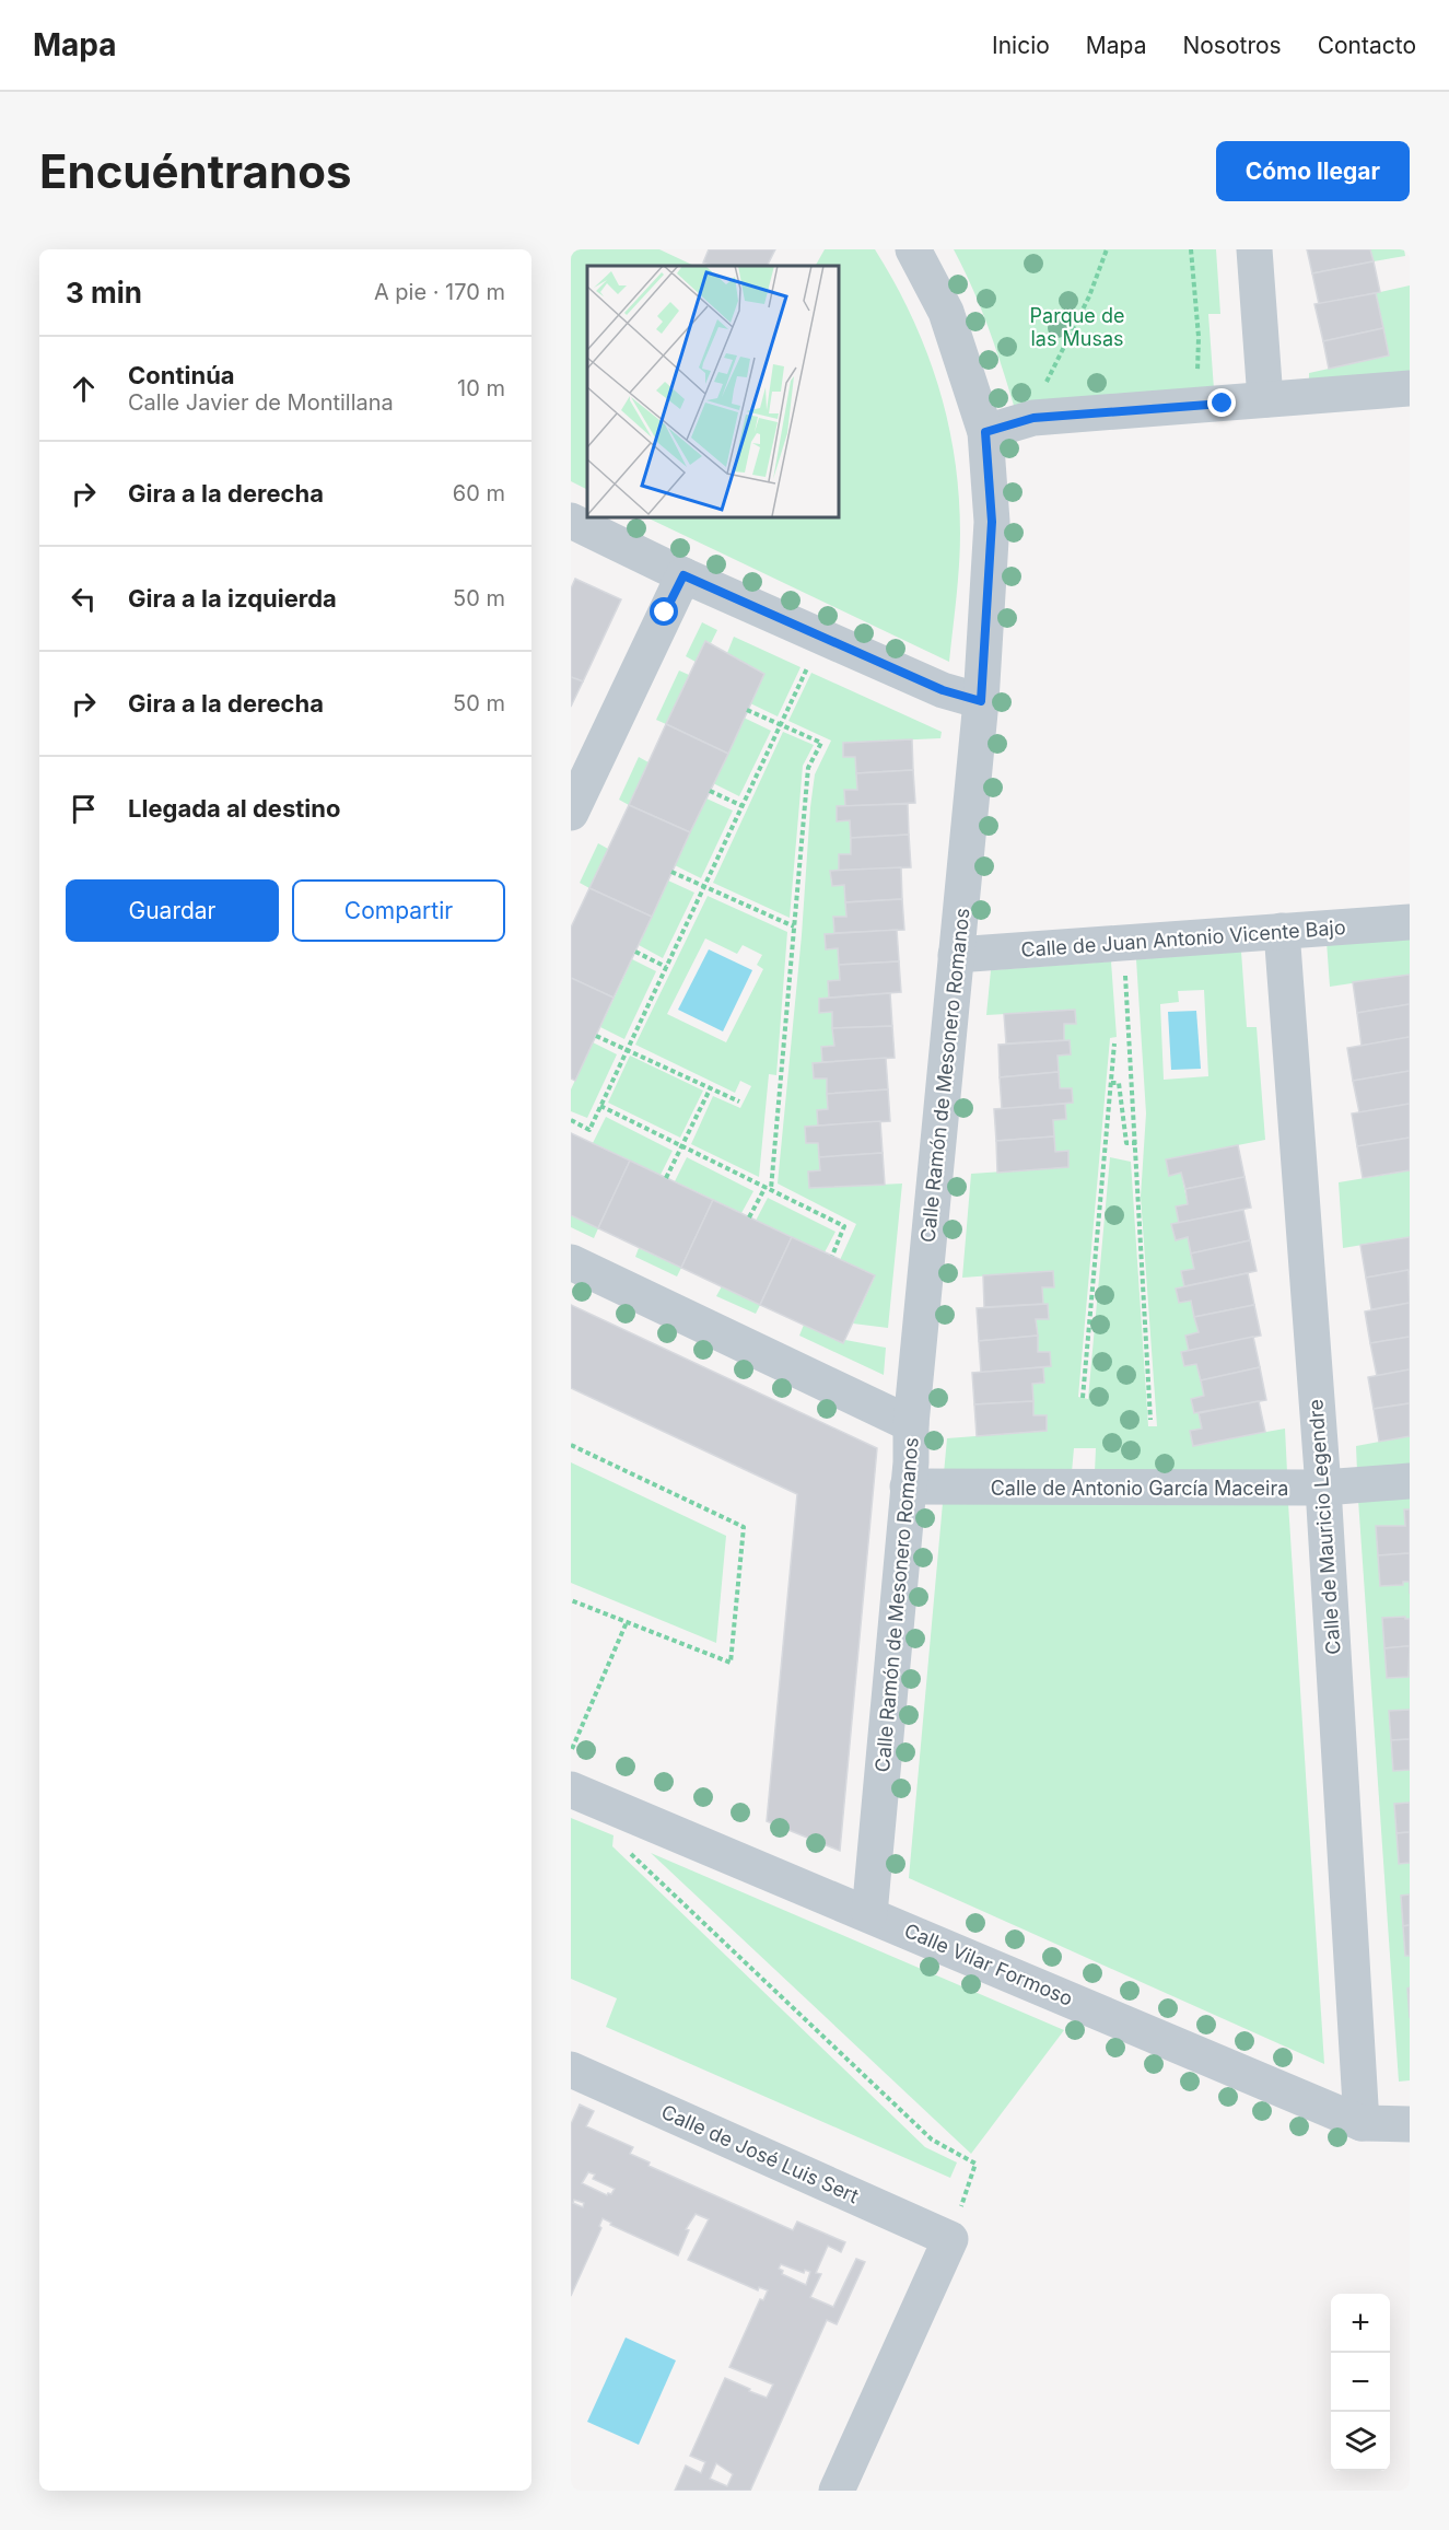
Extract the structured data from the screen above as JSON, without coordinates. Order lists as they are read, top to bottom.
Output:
{
  "streets": {
    "street": [
      "Calle de Juan Antonio Vicente Bajo",
      "Calle Ramón de Mesonero Romanos",
      "Calle de Antonio García Maceira",
      "Calle de Mauricio Legendre",
      "Calle Vilar Formoso",
      "Calle de José Luis Sert"
    ]
  },
  "crossings": [
    ["Calle de Juan Antonio Vicente Bajo", "Calle Ramón de Mesonero Romanos"],
    ["Calle de Juan Antonio Vicente Bajo", "Calle de Mauricio Legendre"],
    ["Calle Ramón de Mesonero Romanos", "Calle de Antonio García Maceira"],
    ["Calle Ramón de Mesonero Romanos", "Calle Vilar Formoso"],
    ["Calle de Antonio García Maceira", "Calle de Mauricio Legendre"],
    ["Calle de Mauricio Legendre", "Calle Vilar Formoso"]
  ],
  "parks": ["Parque de las Musas"],
  "page": {
    "header": "Mapa",
    "nav": [
      "Inicio",
      "Mapa",
      "Nosotros",
      "Contacto"
    ],
    "buttons": [
      "Cómo llegar",
      ["Guardar", "Compartir"]
    ],
    "title": "Encuéntranos",
    "heading": ["3 min", "A pie · 170 m"],
    "list": [
      ["Continúa", "Calle Javier de Montillana", "10 m"],
      ["Gira a la derecha", "60 m"],
      ["Gira a la izquierda", "50 m"],
      ["Gira a la derecha", "50 m"],
      "Llegada al destino"
    ],
    "map_buttons": ["+", "−"]
  }
}
